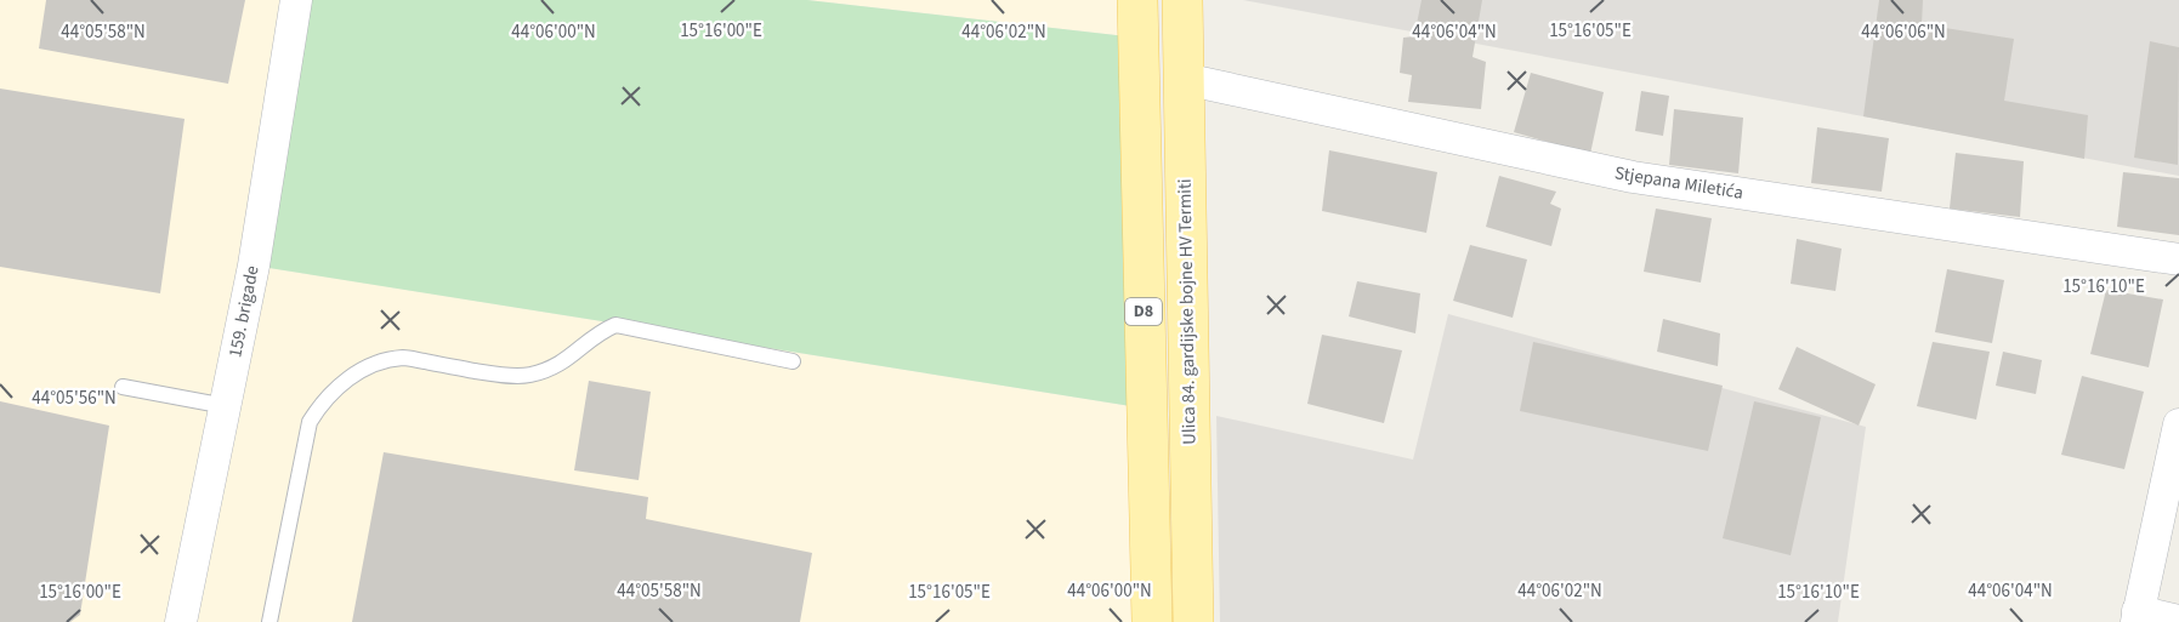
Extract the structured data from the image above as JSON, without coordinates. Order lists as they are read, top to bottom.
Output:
{
  "streets": {
    "main road": ["D8", "Ulica 84. gardijske bojne HV Termiti"],
    "street": ["Stjepana Miletića", "159. brigade"]
  },
  "crossings": [
    ["Stjepana Miletića", "Ulica 84. gardijske bojne HV Termiti"]
  ],
  "coordinates": [
    "15°16'00\"E",
    "15°16'05\"E",
    "44°05'58\"N",
    "44°06'00\"N",
    "44°06'02\"N",
    "44°06'06\"N",
    "44°06'04\"N",
    "15°16'10\"E",
    "44°05'56\"N"
  ]
}
